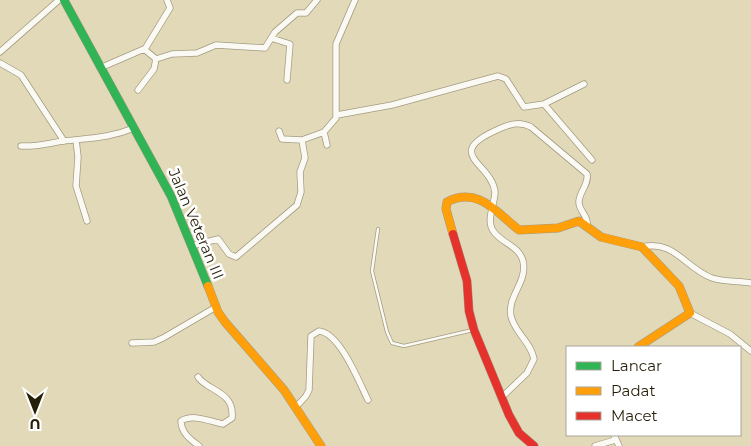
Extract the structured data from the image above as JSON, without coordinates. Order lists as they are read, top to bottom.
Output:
{
  "streets": {
    "street": ["Jalan Veteran III"]
  },
  "legend": ["Lancar", "Padat", "Macet"],
  "north": "bottom"
}
